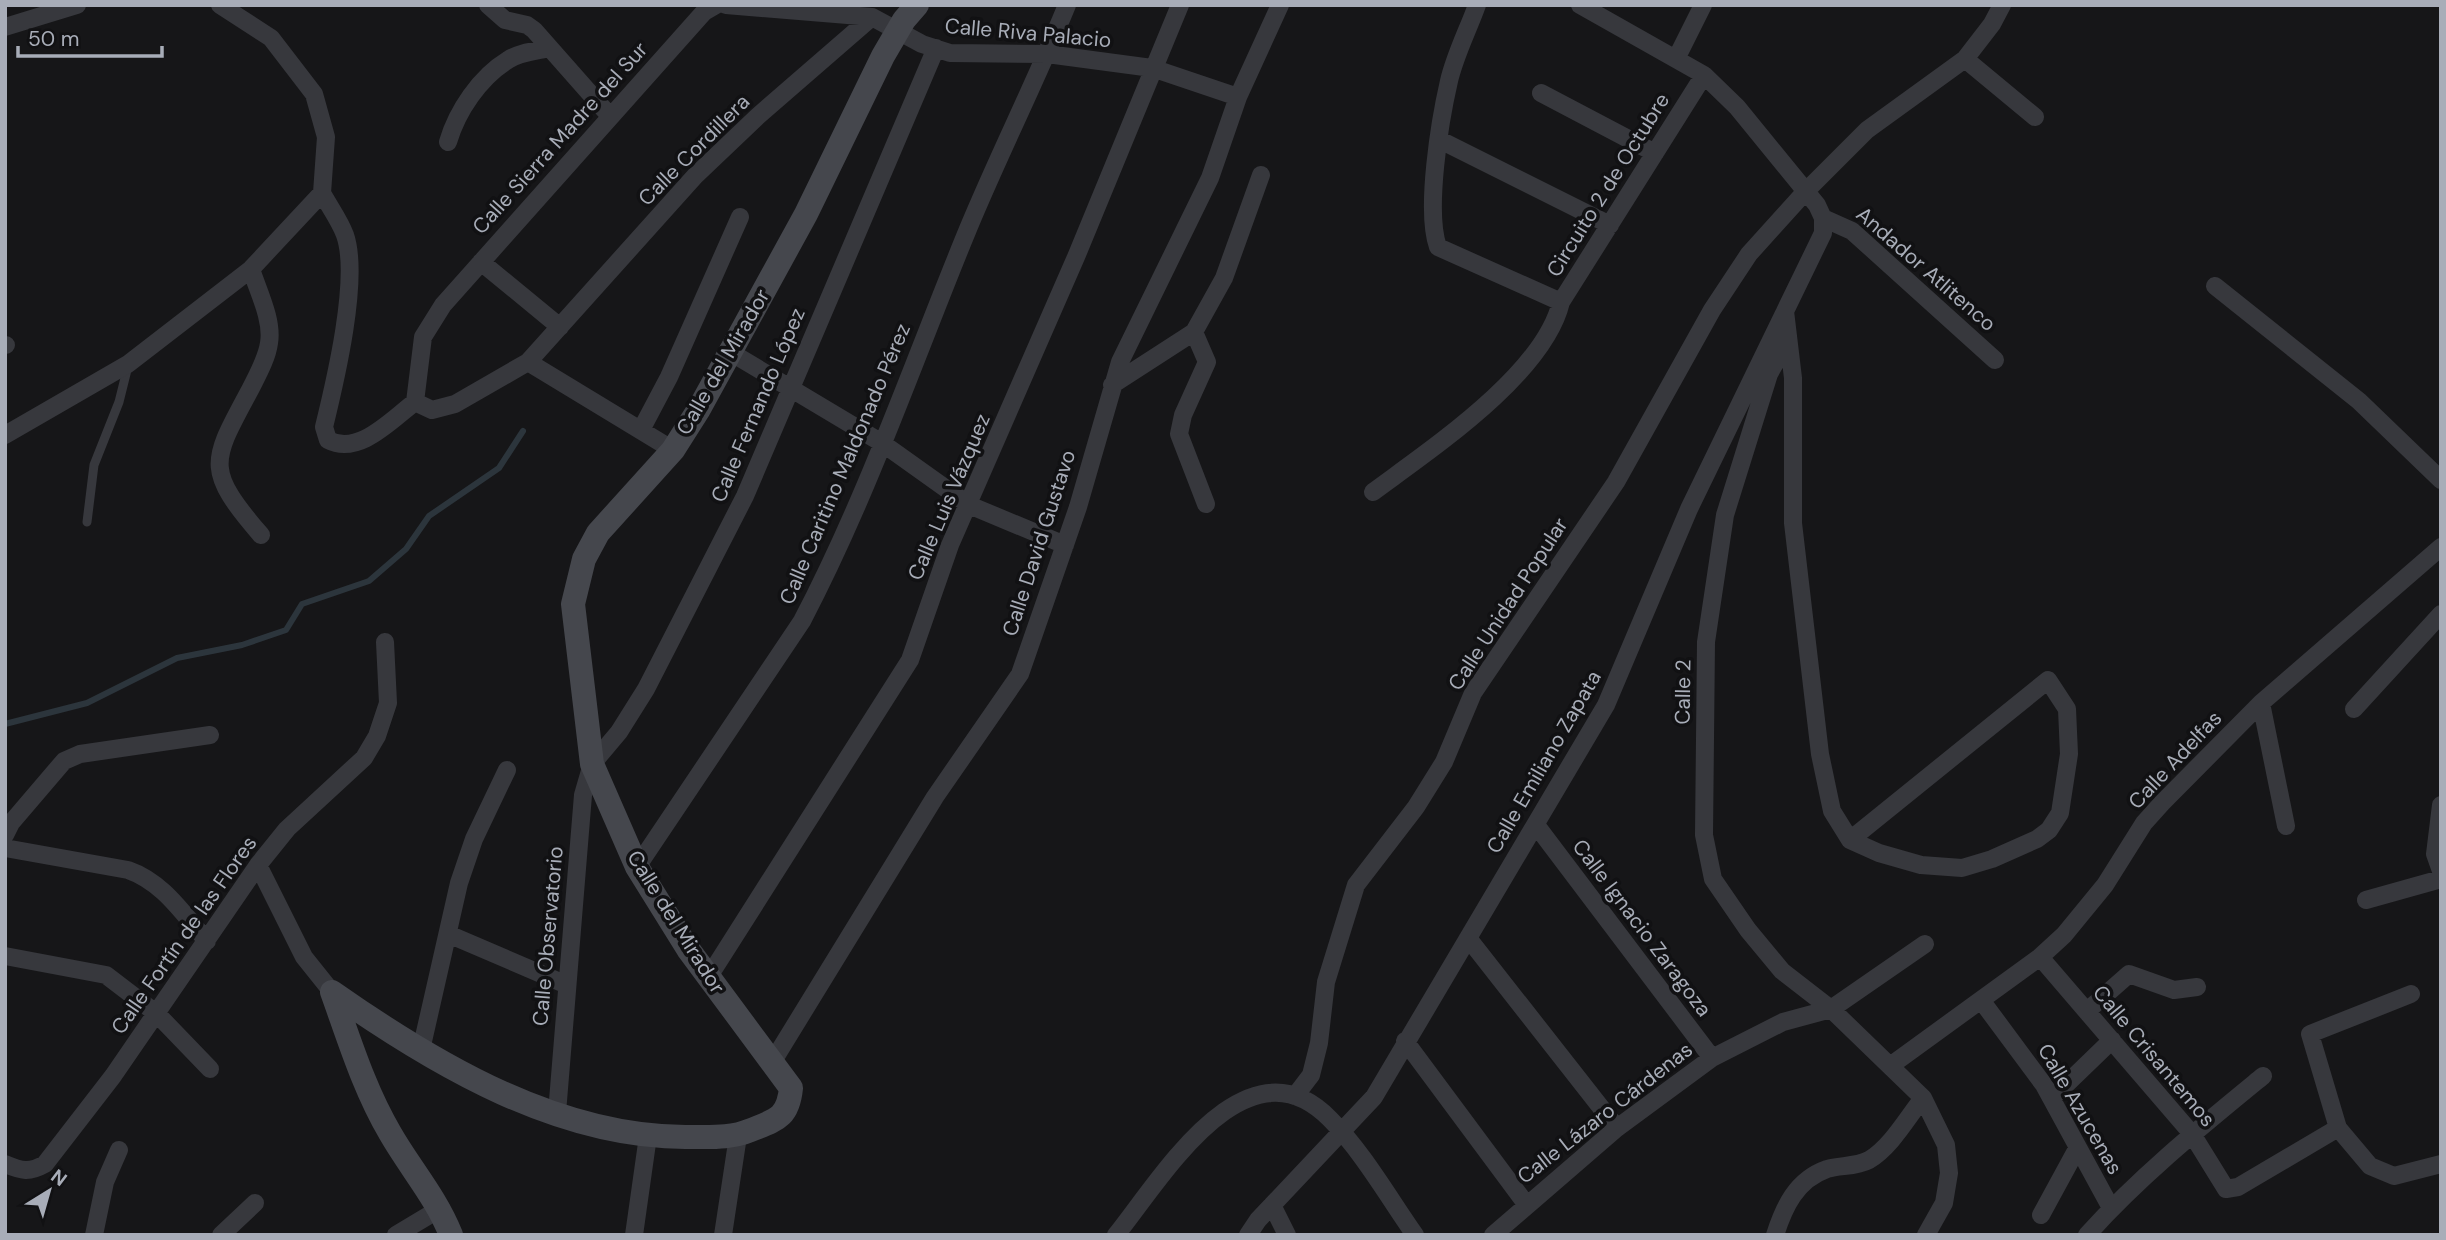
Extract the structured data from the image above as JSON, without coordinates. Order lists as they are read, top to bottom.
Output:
{
  "streets": {
    "street": [
      "Calle Riva Palacio",
      "Calle Sierra Madre del Sur",
      "Calle Cordillera",
      "Circuito 2 de Octubre",
      "Andador Atlitenco",
      "Calle del Mirador",
      "Calle Fernando López",
      "Calle Caritino Maldonado Pérez",
      "Calle Luis Vázquez",
      "Calle David Gustavo",
      "Calle Unidad Popular",
      "Calle 2",
      "Calle Adelfas",
      "Calle Emiliano Zapata",
      "Calle Ignacio Zaragoza",
      "Calle Fortín de las Flores",
      "Calle Observatorio",
      "Calle Crisantemos",
      "Calle Azucenas",
      "Calle Lázaro Cárdenas"
    ]
  },
  "crossings": [
    ["Calle Riva Palacio", "Calle Cordillera"],
    ["Calle Riva Palacio", "Calle del Mirador"],
    ["Calle Riva Palacio", "Calle Fernando López"],
    ["Calle Riva Palacio", "Calle Caritino Maldonado Pérez"],
    ["Calle Riva Palacio", "Calle Luis Vázquez"],
    ["Calle Riva Palacio", "Calle David Gustavo"],
    ["Calle Sierra Madre del Sur", "Calle Cordillera"],
    ["Andador Atlitenco", "Calle Emiliano Zapata"],
    ["Calle del Mirador", "Calle Fernando López"],
    ["Calle del Mirador", "Calle Caritino Maldonado Pérez"],
    ["Calle del Mirador", "Calle Luis Vázquez"],
    ["Calle del Mirador", "Calle David Gustavo"],
    ["Calle del Mirador", "Calle Fortín de las Flores"],
    ["Calle del Mirador", "Calle Observatorio"],
    ["Calle Fernando López", "Calle Observatorio"],
    ["Calle 2", "Calle Adelfas"],
    ["Calle 2", "Calle Lázaro Cárdenas"],
    ["Calle Adelfas", "Calle Crisantemos"],
    ["Calle Adelfas", "Calle Azucenas"],
    ["Calle Emiliano Zapata", "Calle Ignacio Zaragoza"],
    ["Calle Ignacio Zaragoza", "Calle Lázaro Cárdenas"]
  ],
  "scale_bar": "50 m",
  "north": "top right"
}
